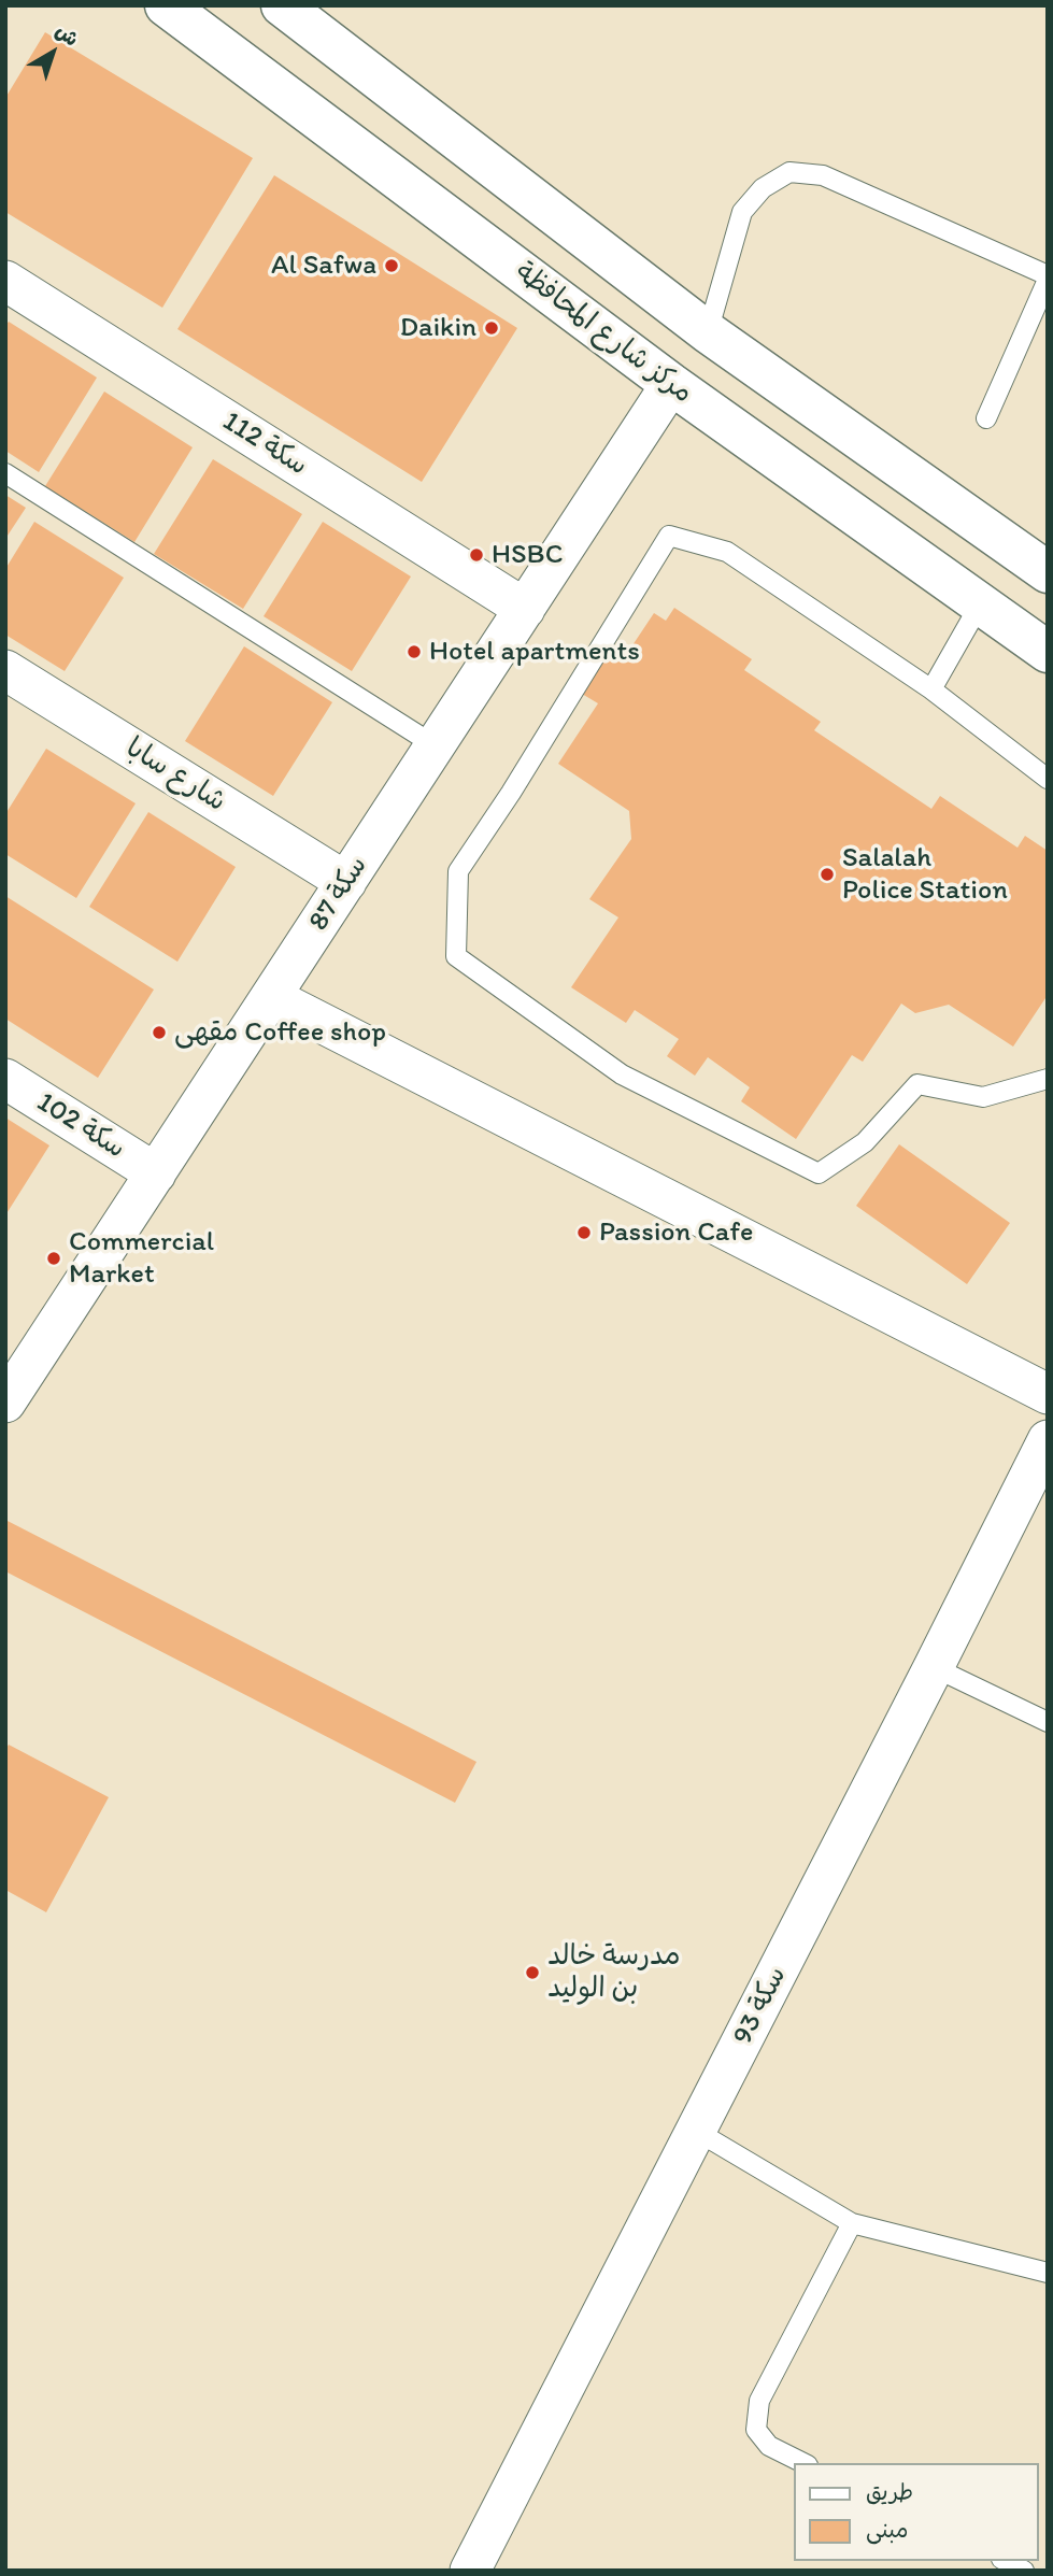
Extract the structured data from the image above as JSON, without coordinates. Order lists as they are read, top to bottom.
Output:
{
  "streets": {
    "street": [
      "مركز شارع المحافظة",
      "سكة 112",
      "شارع سابا",
      "سكة 87",
      "سكة 102",
      "سكة 93"
    ]
  },
  "crossings": [
    ["مركز شارع المحافظة", "سكة 87"],
    ["سكة 112", "سكة 87"],
    ["شارع سابا", "سكة 87"],
    ["سكة 87", "سكة 102"]
  ],
  "places": [
    "Al Safwa",
    "Daikin",
    "HSBC",
    "Hotel apartments",
    "Salalah Police Station",
    "مقهى Coffee shop",
    "Passion Cafe",
    "Commercial Market",
    "مدرسة خالد بن الوليد"
  ],
  "legend": ["طريق", "مبنى"],
  "north": "top right"
}
